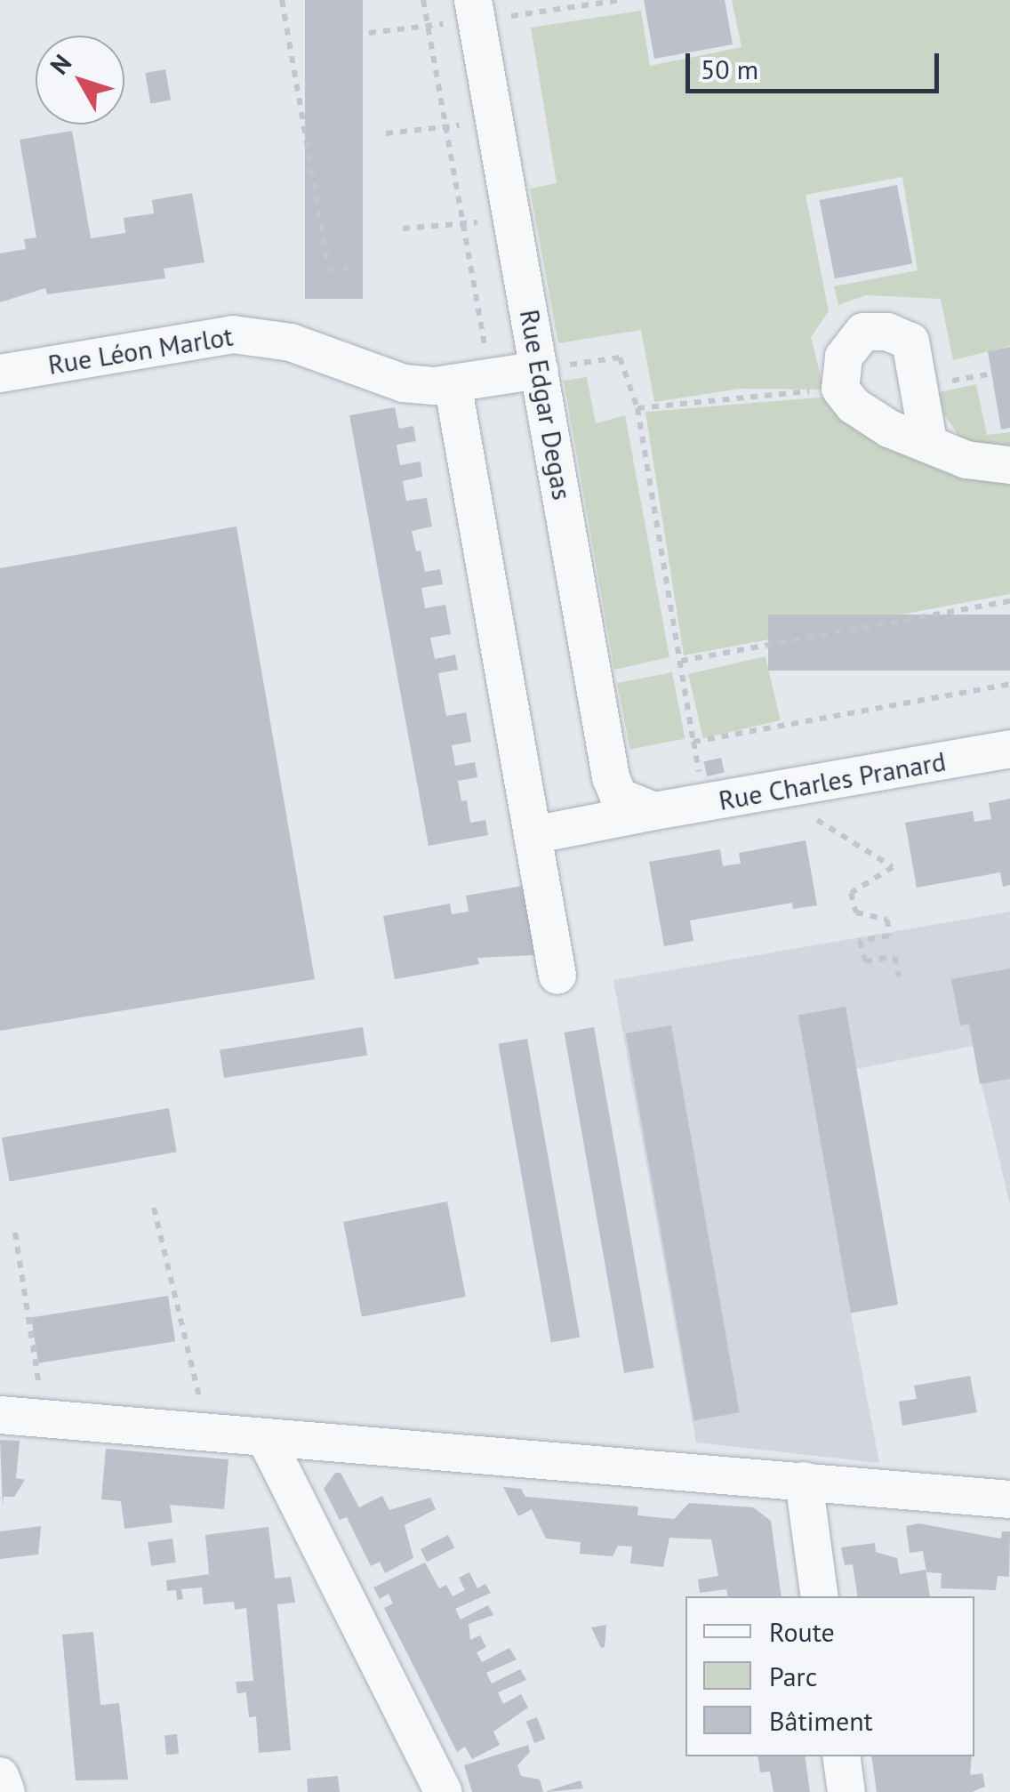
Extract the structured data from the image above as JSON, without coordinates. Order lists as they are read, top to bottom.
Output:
{
  "streets": {
    "street": ["Rue Léon Marlot", "Rue Edgar Degas", "Rue Charles Pranard"]
  },
  "crossings": [
    ["Rue Léon Marlot", "Rue Edgar Degas"],
    ["Rue Edgar Degas", "Rue Charles Pranard"]
  ],
  "legend": ["Route", "Parc", "Bâtiment"],
  "scale_bar": "50 m",
  "north": "top left"
}
